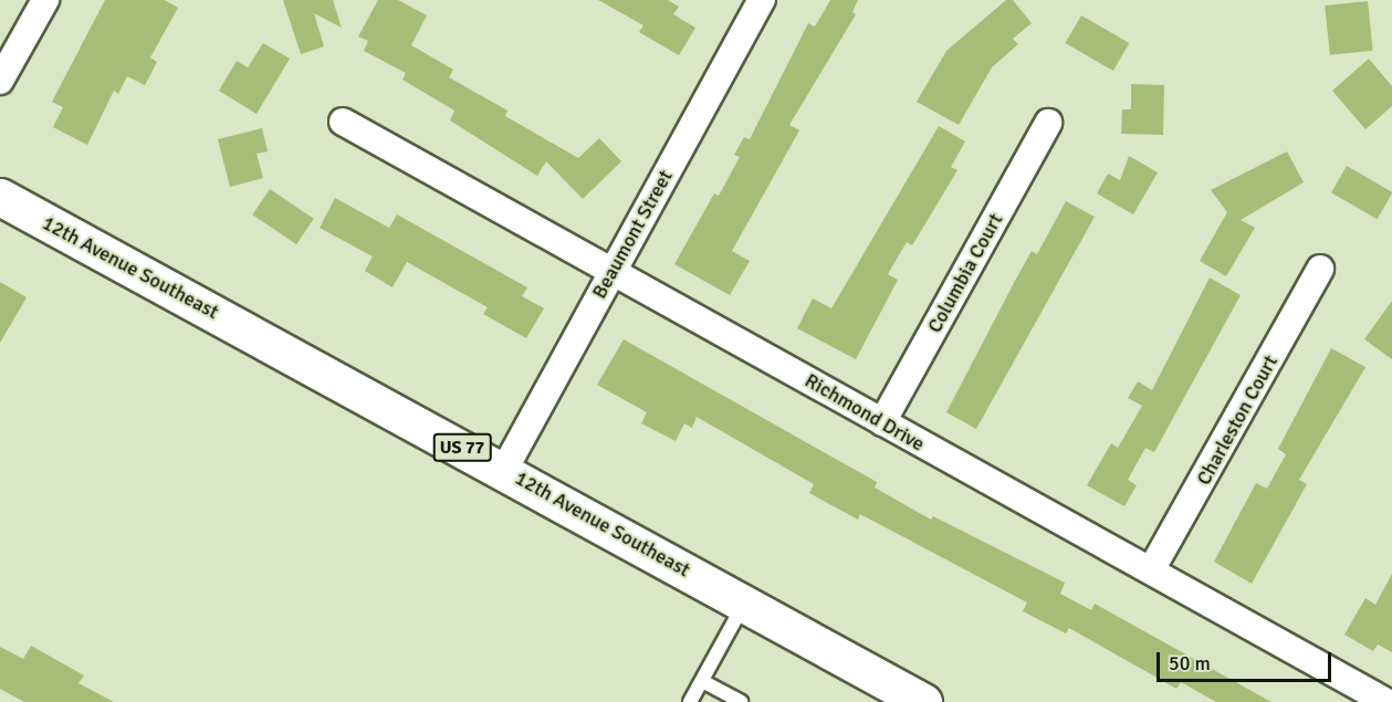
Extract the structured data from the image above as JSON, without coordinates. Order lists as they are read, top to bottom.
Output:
{
  "streets": {
    "main road": ["12th Avenue Southeast", "US 77"],
    "street": [
      "Beaumont Street",
      "Columbia Court",
      "Richmond Drive",
      "Charleston Court"
    ]
  },
  "crossings": [
    ["Beaumont Street", "12th Avenue Southeast"],
    ["Beaumont Street", "Richmond Drive"],
    ["Columbia Court", "Richmond Drive"],
    ["Richmond Drive", "Charleston Court"]
  ],
  "scale_bar": "50 m"
}
